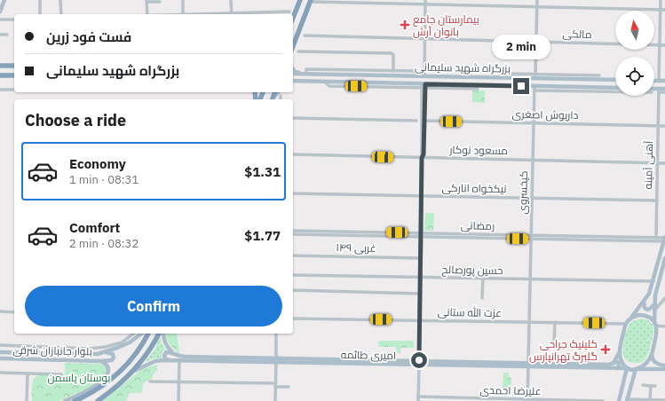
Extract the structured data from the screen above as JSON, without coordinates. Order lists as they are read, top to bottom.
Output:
{
  "streets": {
    "main road": ["بزرگراه شهید سلیمانی", "بلوار جانبازان شرقی", "امیری طائمه"],
    "street": [
      "مالکی",
      "داریوش اصغری",
      "مسعود نوکار",
      "آهنی آمینه",
      "نیکخواه انارکی",
      "کیخسروی",
      "رمضانی",
      "۱۴۹ غربی",
      "حسین پورصالح",
      "عزت الله ستانی",
      "علیرضا احمدی"
    ]
  },
  "crossings": [
    ["بزرگراه شهید سلیمانی", "کیخسروی"],
    ["داریوش اصغری", "آهنی آمینه"],
    ["داریوش اصغری", "کیخسروی"],
    ["مسعود نوکار", "آهنی آمینه"],
    ["مسعود نوکار", "کیخسروی"],
    ["آهنی آمینه", "نیکخواه انارکی"],
    ["آهنی آمینه", "رمضانی"],
    ["نیکخواه انارکی", "کیخسروی"],
    ["کیخسروی", "رمضانی"],
    ["کیخسروی", "حسین پورصالح"],
    ["کیخسروی", "عزت الله ستانی"],
    ["کیخسروی", "امیری طائمه"],
    ["کیخسروی", "علیرضا احمدی"],
    ["عزت الله ستانی", "امیری طائمه"]
  ],
  "parks": ["بوستان یاسمن"],
  "places": {
    "health": ["بیمارستان جامع بانوان آرش", "کلینیک جراحی گلبرگ تهرانپارس"]
  },
  "north": "top",
  "page": {
    "banner": ["فست فود زرین", "بزرگراه شهید سلیمانی"],
    "bubble": "2 min",
    "heading": "Choose a ride",
    "list": [
      {
        "name": "Economy",
        "note": "1 min · 08:31",
        "value": "$1.31"
      },
      {
        "name": "Comfort",
        "note": "2 min · 08:32",
        "value": "$1.77"
      }
    ],
    "buttons": "Confirm"
  }
}
